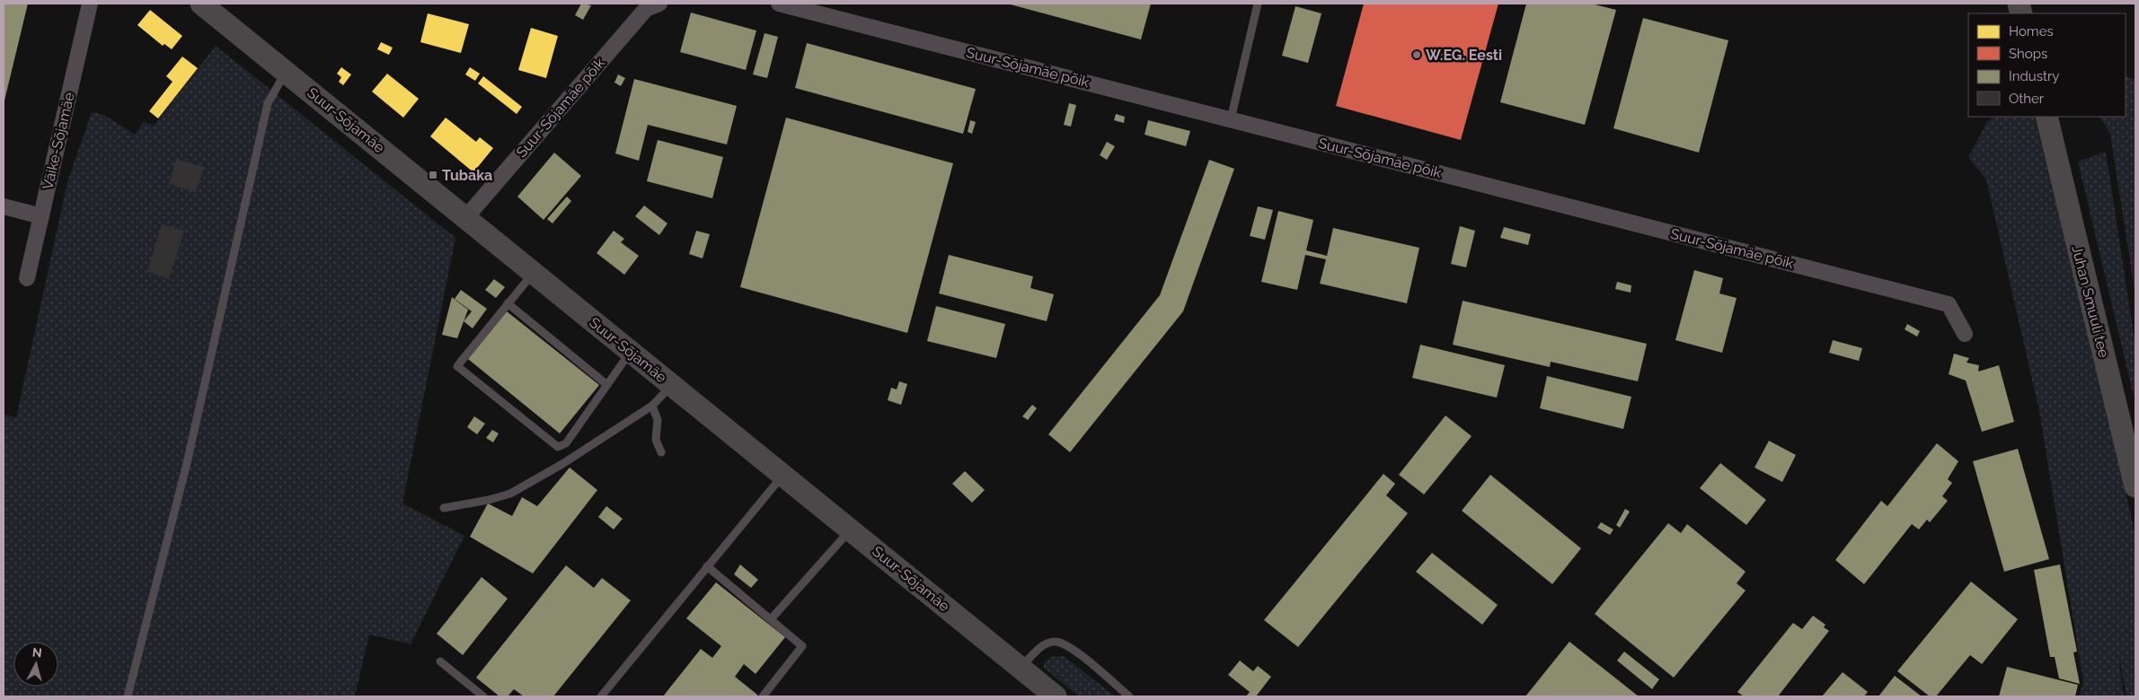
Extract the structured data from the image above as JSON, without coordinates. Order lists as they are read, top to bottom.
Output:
{
  "streets": {
    "main road": ["Suur-Sõjamäe", "Juhan Smuuli tee"],
    "street": ["Suur-Sõjamäe põik", "Väike-Sõjamäe"]
  },
  "crossings": [
    ["Suur-Sõjamäe põik", "Suur-Sõjamäe"]
  ],
  "places": {
    "other": ["W.EG. Eesti"],
    "transit": ["Tubaka"]
  },
  "legend": [
    "Homes",
    "Shops",
    "Industry",
    "Other"
  ],
  "north": "top"
}
